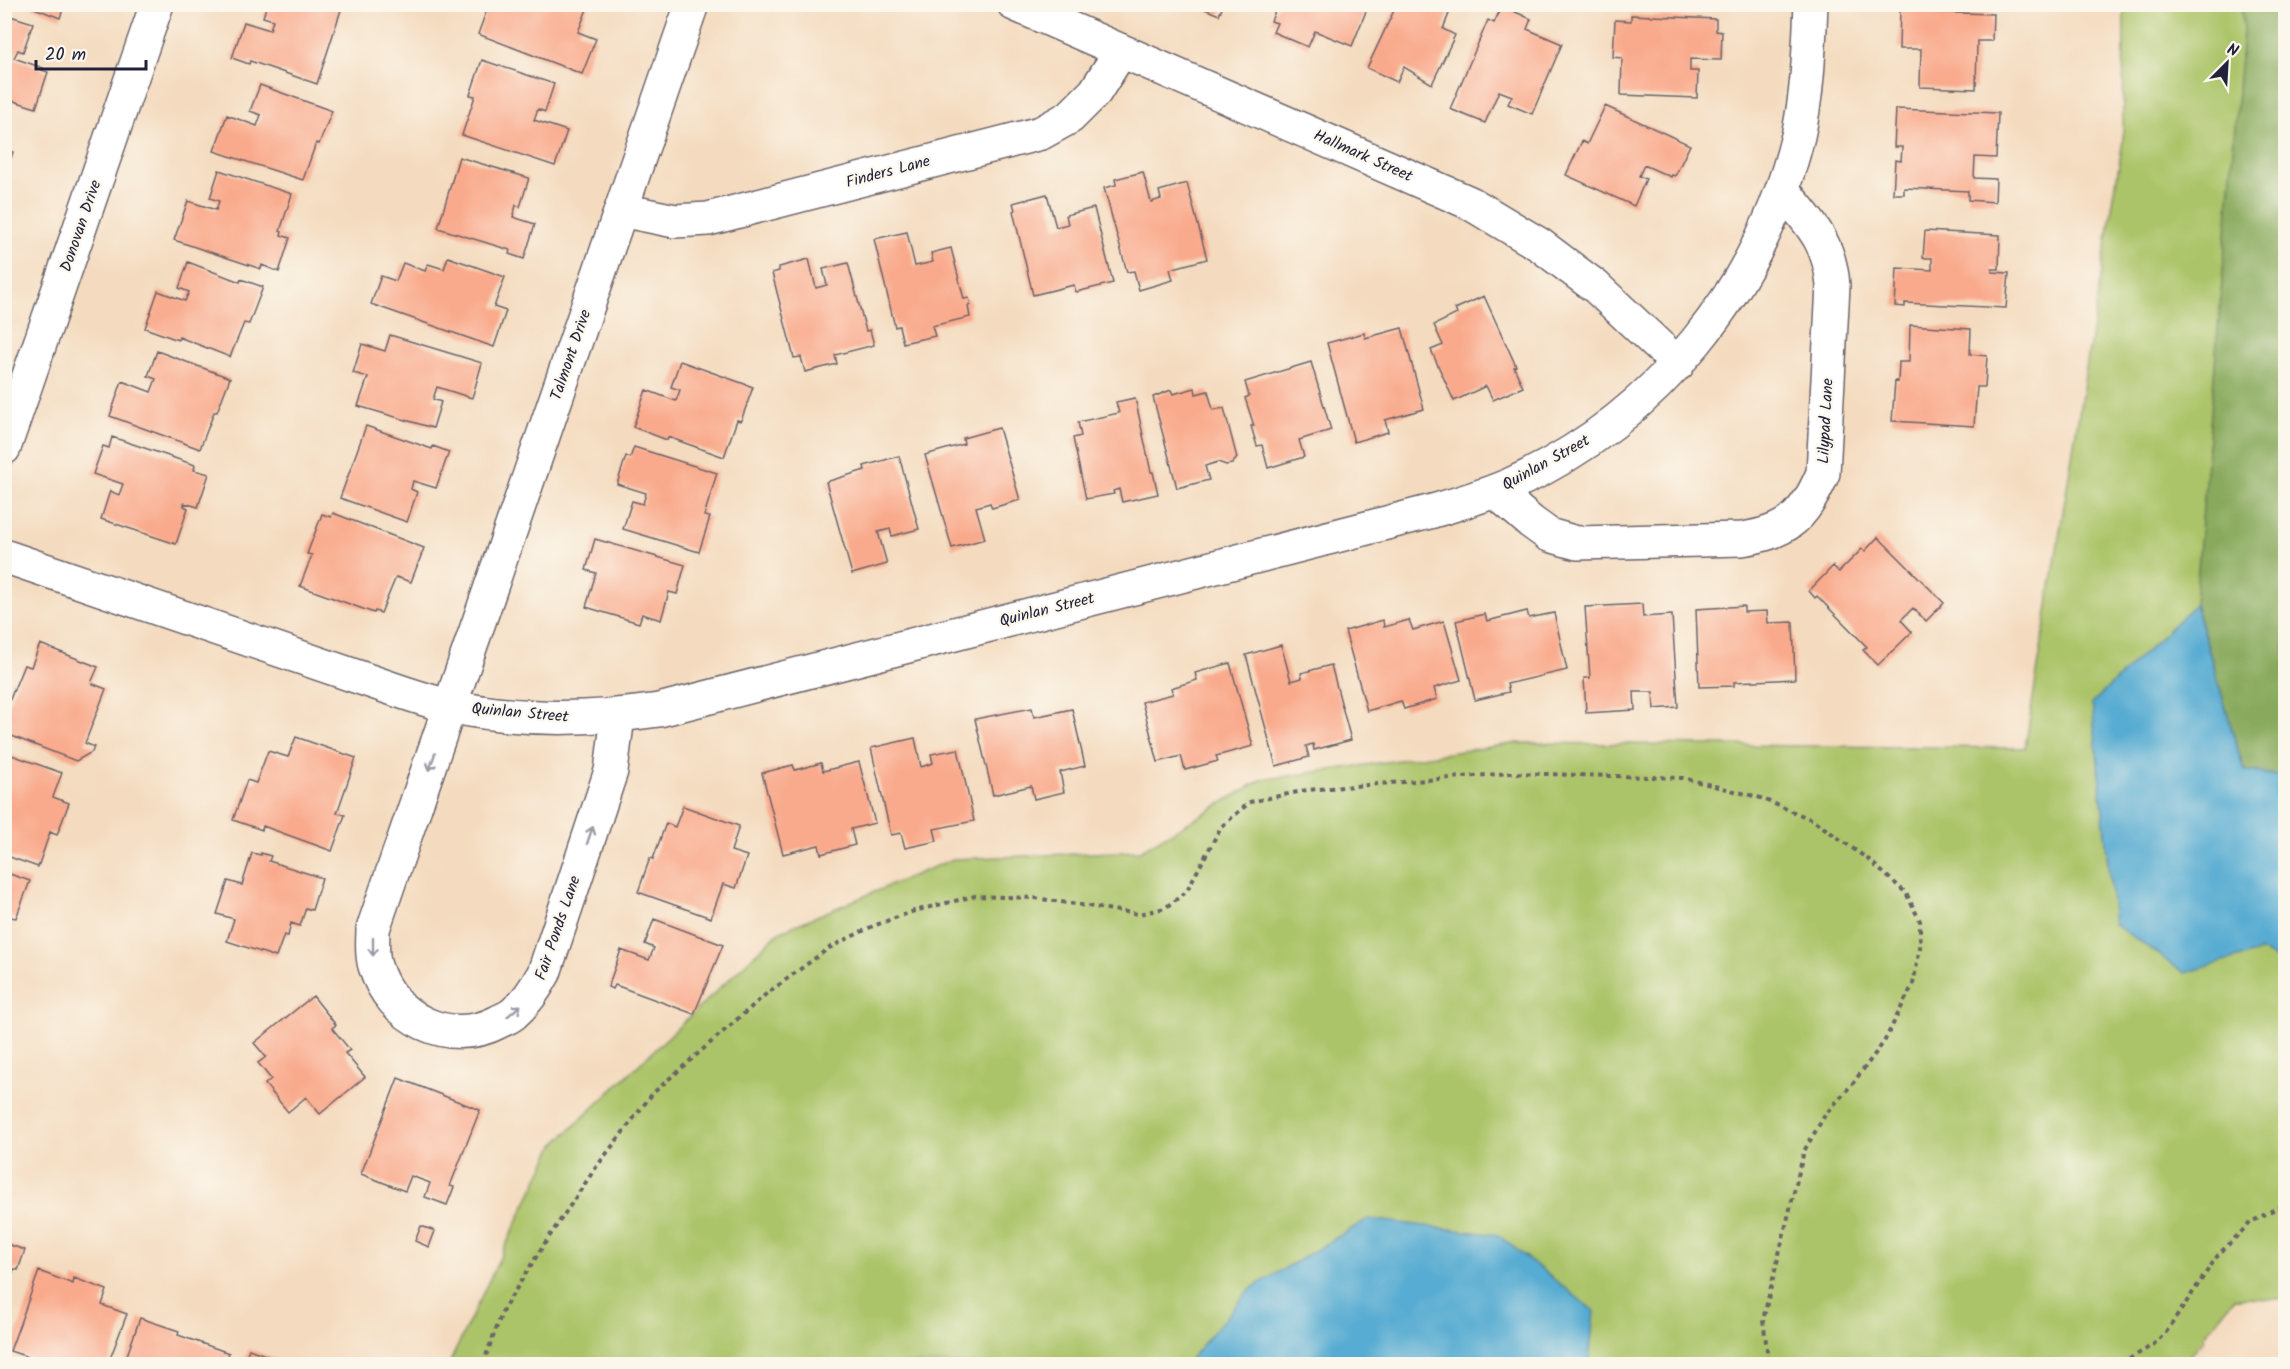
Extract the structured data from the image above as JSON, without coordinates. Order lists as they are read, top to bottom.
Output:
{
  "streets": {
    "street": [
      "Hallmark Street",
      "Finders Lane",
      "Donovan Drive",
      "Talmont Drive",
      "Lilypad Lane",
      "Quinlan Street",
      "Fair Ponds Lane"
    ]
  },
  "crossings": [
    ["Hallmark Street", "Finders Lane"],
    ["Hallmark Street", "Quinlan Street"],
    ["Finders Lane", "Talmont Drive"],
    ["Talmont Drive", "Quinlan Street"],
    ["Talmont Drive", "Fair Ponds Lane"],
    ["Lilypad Lane", "Quinlan Street"],
    ["Quinlan Street", "Fair Ponds Lane"]
  ],
  "scale_bar": "20 m",
  "north": "top right"
}
